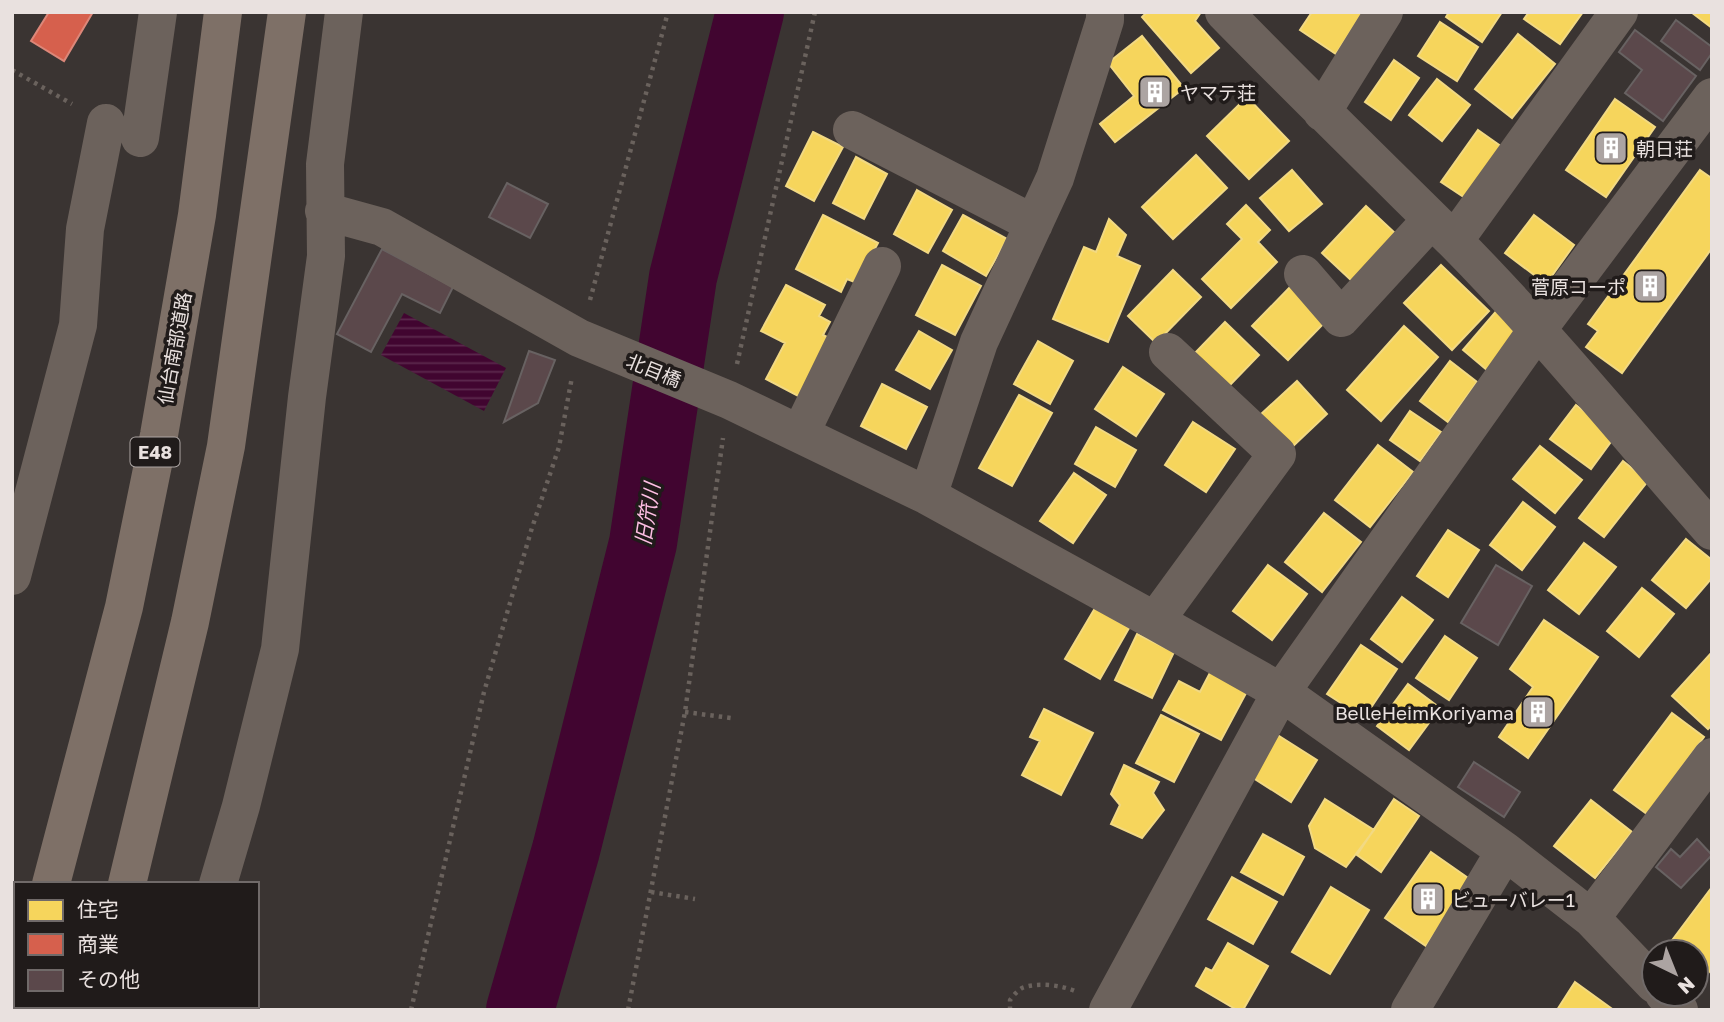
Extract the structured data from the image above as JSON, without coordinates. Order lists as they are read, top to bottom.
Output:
{
  "streets": {
    "highway": ["仙台南部道路", "E48"],
    "street": ["北目橋"]
  },
  "water": ["旧笊川"],
  "places": {
    "building": [
      "ヤマテ荘",
      "朝日荘",
      "菅原コーポ",
      "BelleHeimKoriyama",
      "ビューバレー1"
    ]
  },
  "legend": ["住宅", "商業", "その他"],
  "north": "bottom right"
}
